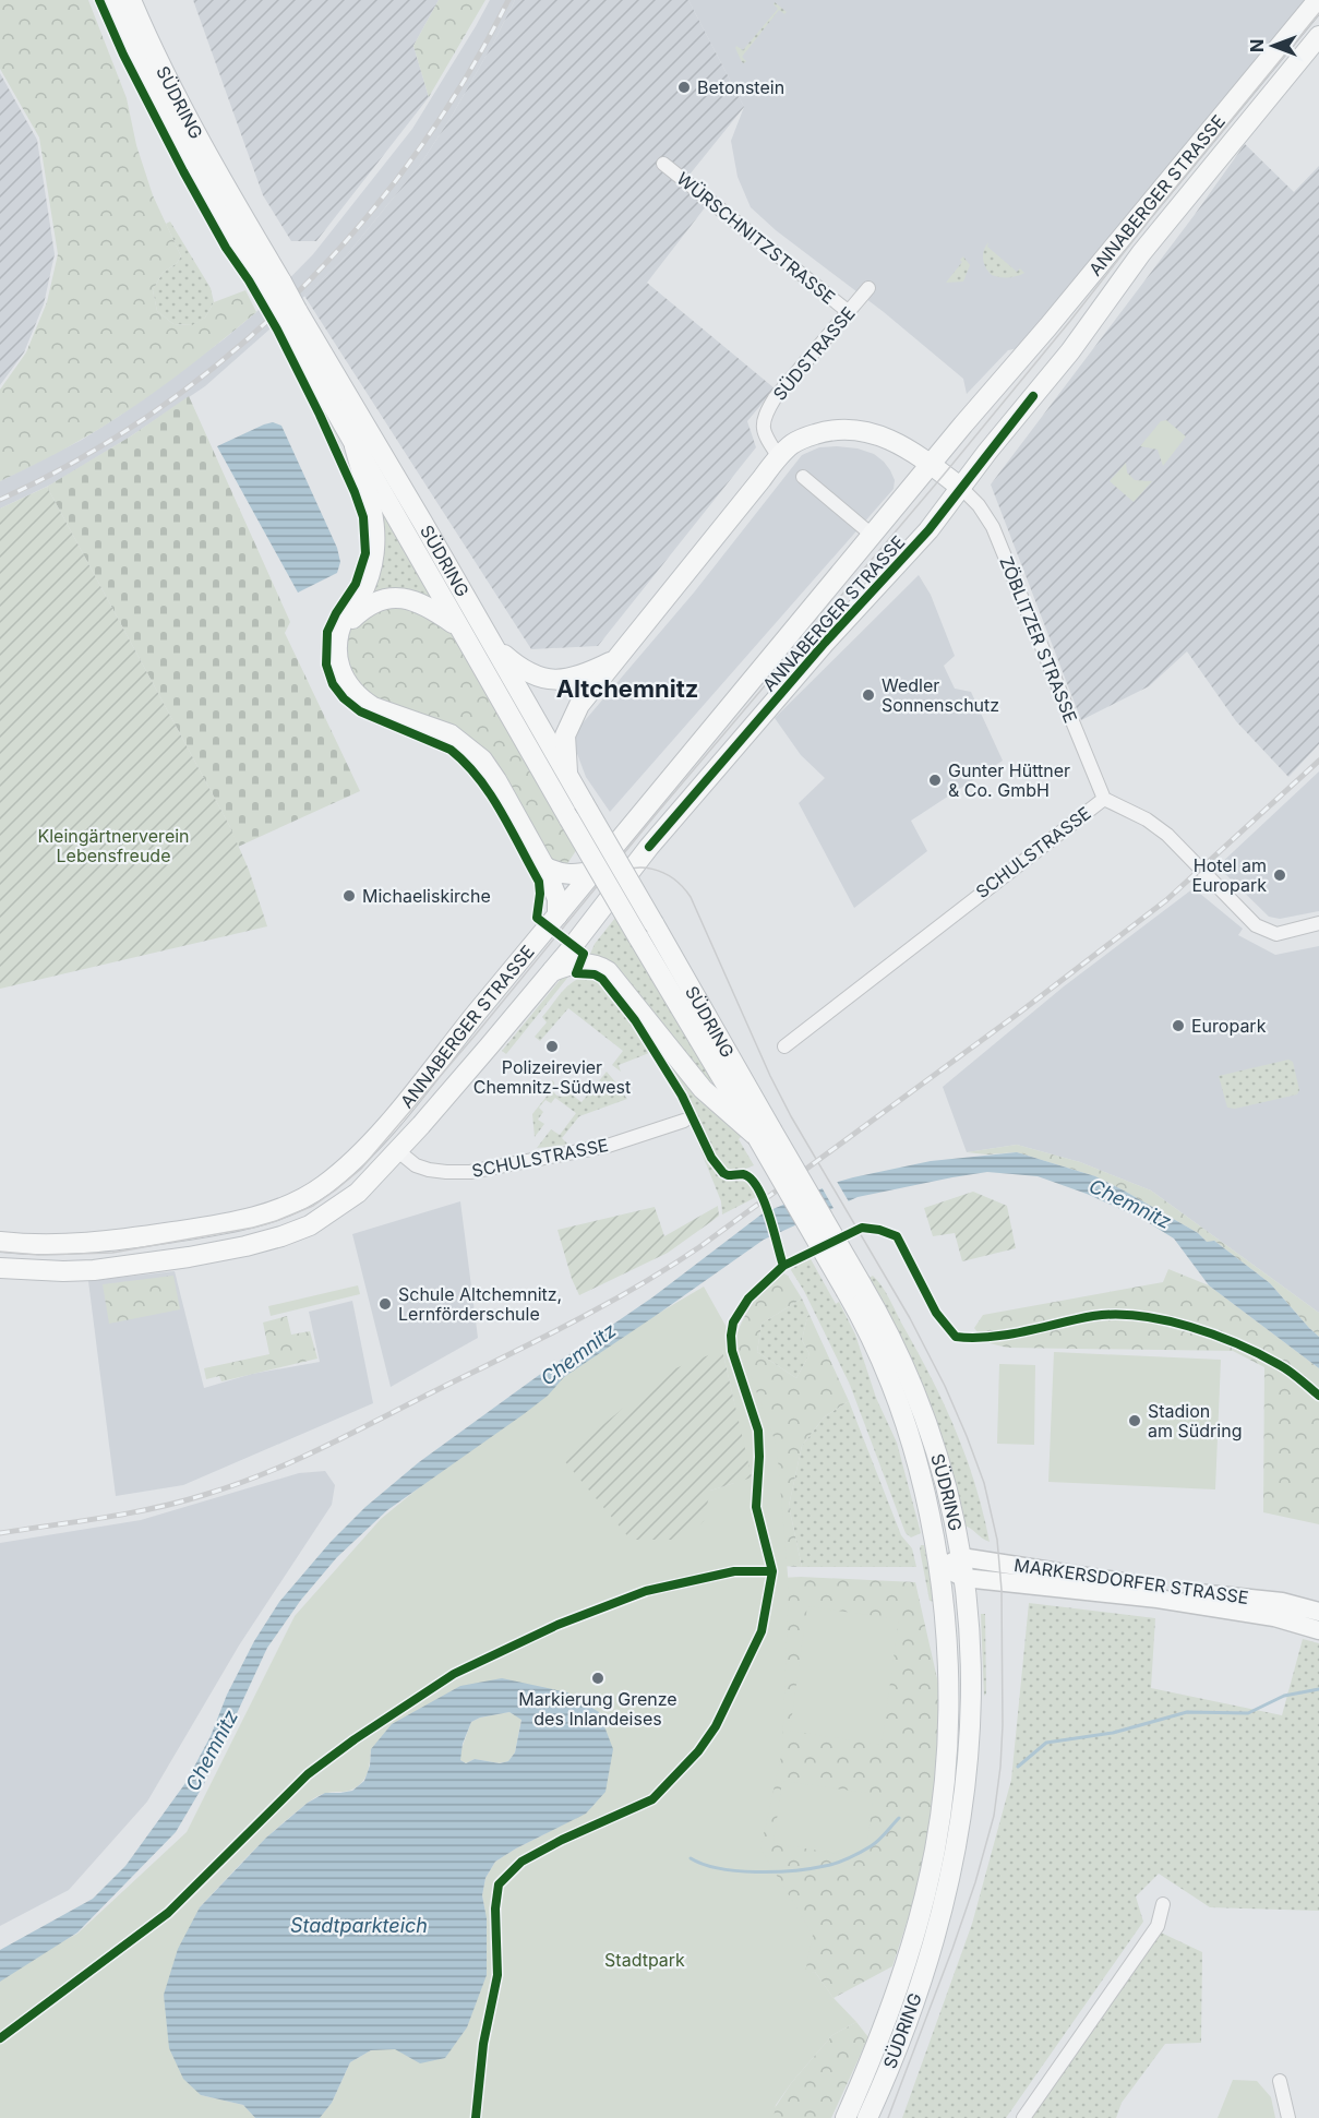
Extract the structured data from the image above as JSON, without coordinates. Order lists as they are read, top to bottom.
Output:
{
  "streets": {
    "main road": ["SÜDRING", "ANNABERGER STRASSE", "MARKERSDORFER STRASSE"],
    "street": [
      "WÜRSCHNITZSTRASSE",
      "SÜDSTRASSE",
      "ZÖBLITZER STRASSE",
      "SCHULSTRASSE"
    ]
  },
  "crossings": [
    ["SÜDRING", "MARKERSDORFER STRASSE"],
    ["ANNABERGER STRASSE", "ZÖBLITZER STRASSE"],
    ["ANNABERGER STRASSE", "SCHULSTRASSE"],
    ["WÜRSCHNITZSTRASSE", "SÜDSTRASSE"],
    ["ZÖBLITZER STRASSE", "SCHULSTRASSE"]
  ],
  "districts": ["Altchemnitz"],
  "water": ["Chemnitz", "Stadtparkteich"],
  "parks": ["Kleingärtnerverein Lebensfreude", "Stadtpark"],
  "places": [
    "Betonstein",
    "Wedler Sonnenschutz",
    "Gunter Hüttner & Co. GmbH",
    "Hotel am Europark",
    "Michaeliskirche",
    "Europark",
    "Polizeirevier Chemnitz-Südwest",
    "Schule Altchemnitz, Lernförderschule",
    "Stadion am Südring",
    "Markierung Grenze des Inlandeises"
  ],
  "north": "left"
}
